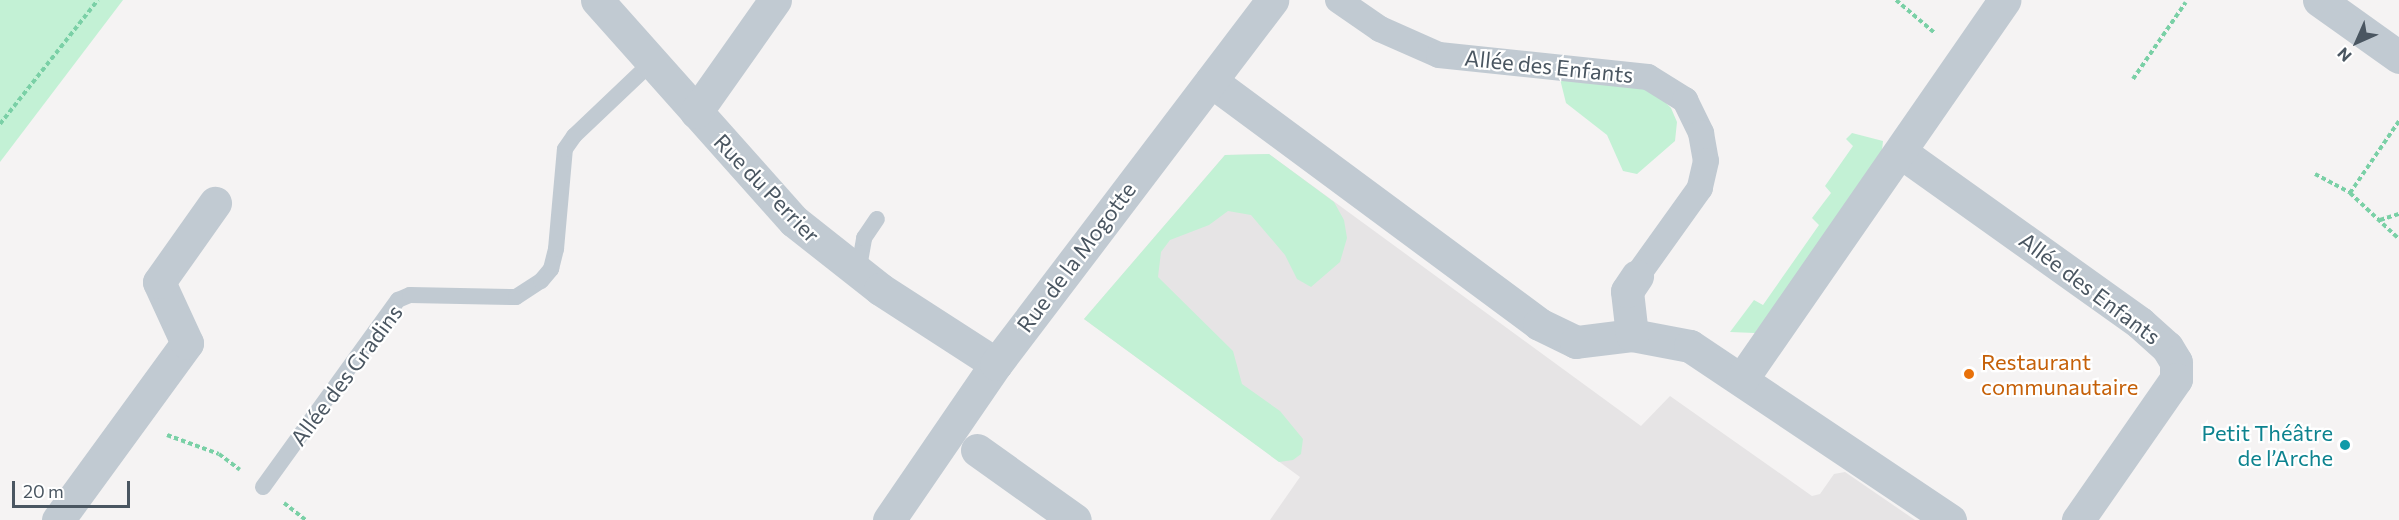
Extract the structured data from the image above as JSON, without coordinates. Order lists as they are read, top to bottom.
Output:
{
  "streets": {
    "street": ["Allée des Enfants", "Rue du Perrier", "Rue de la Mogotte"],
    "lane": ["Allée des Gradins"]
  },
  "crossings": [
    ["Rue du Perrier", "Rue de la Mogotte"],
    ["Rue du Perrier", "Allée des Gradins"]
  ],
  "places": ["Restaurant communautaire", "Petit Théâtre de l’Arche"],
  "scale_bar": "20 m",
  "north": "bottom left"
}
